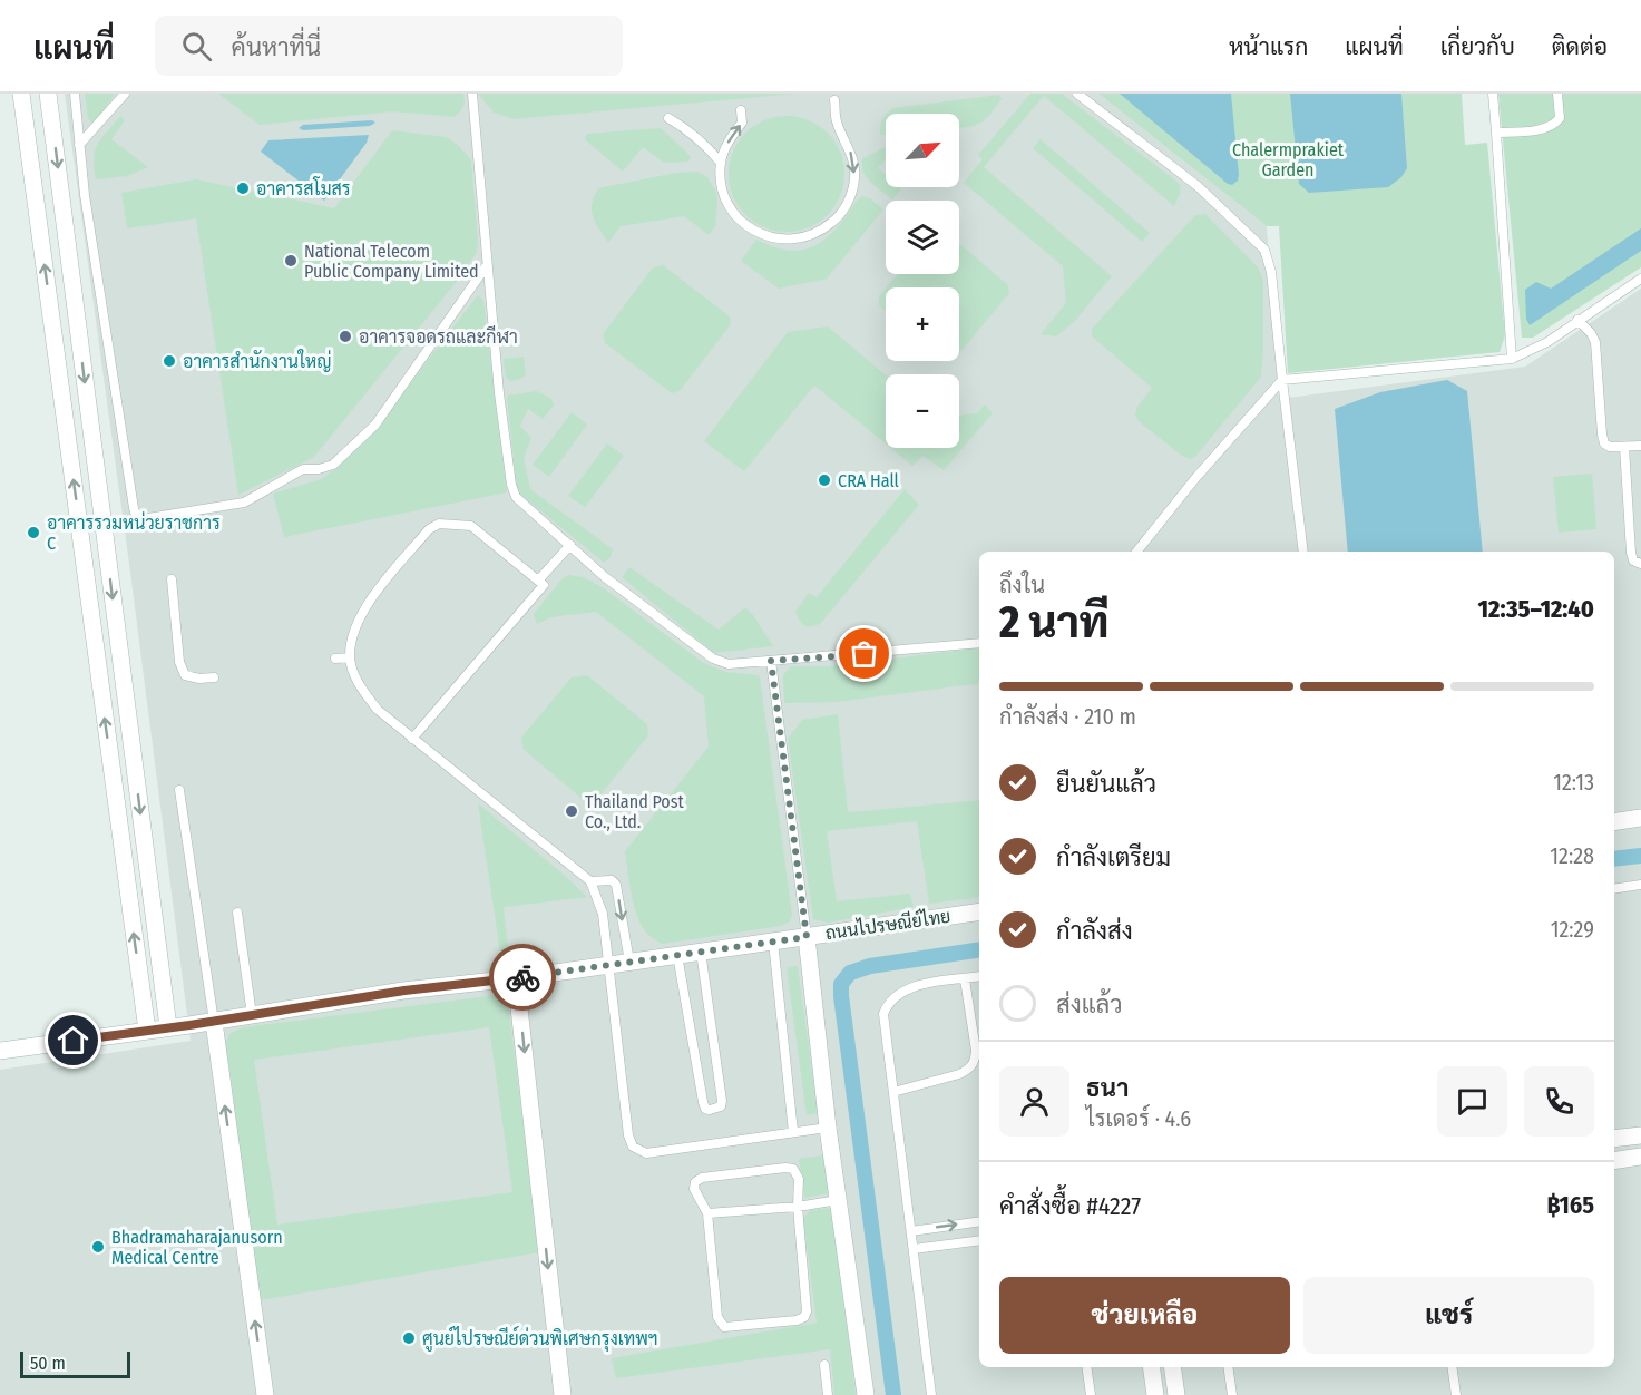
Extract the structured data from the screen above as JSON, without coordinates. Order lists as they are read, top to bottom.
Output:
{
  "streets": {
    "street": ["ถนนไปรษณีย์ไทย"]
  },
  "parks": ["Chalermprakiet Garden"],
  "places": [
    "อาคารสโมสร",
    "National Telecom Public Company Limited",
    "อาคารจอดรถและกีฬา",
    "อาคารสำนักงานใหญ่",
    "CRA Hall",
    "อาคารรวมหน่วยราชการ C",
    "Thailand Post Co., Ltd.",
    "Bhadramaharajanusorn Medical Centre",
    "ศูนย์ไปรษณีย์ด่วนพิเศษกรุงเทพฯ"
  ],
  "scale_bar": "50 m",
  "north": "top right",
  "page": {
    "header": "แผนที่",
    "search": "ค้นหาที่นี่",
    "nav": [
      "หน้าแรก",
      "แผนที่",
      "เกี่ยวกับ",
      "ติดต่อ"
    ],
    "map_buttons": ["+", "−"],
    "heading": ["2 นาที", "ถึงใน", "12:35–12:40"],
    "panel": [
      "ธนา",
      "ไรเดอร์ · 4.6",
      "คำสั่งซื้อ #4227",
      "฿165"
    ],
    "bar": "กำลังส่ง · 210 m",
    "list": [
      ["ยืนยันแล้ว", "12:13"],
      ["กำลังเตรียม", "12:28"],
      ["กำลังส่ง", "12:29"],
      "ส่งแล้ว"
    ],
    "buttons": ["ช่วยเหลือ", "แชร์"],
    "scale": "50 m"
  }
}
